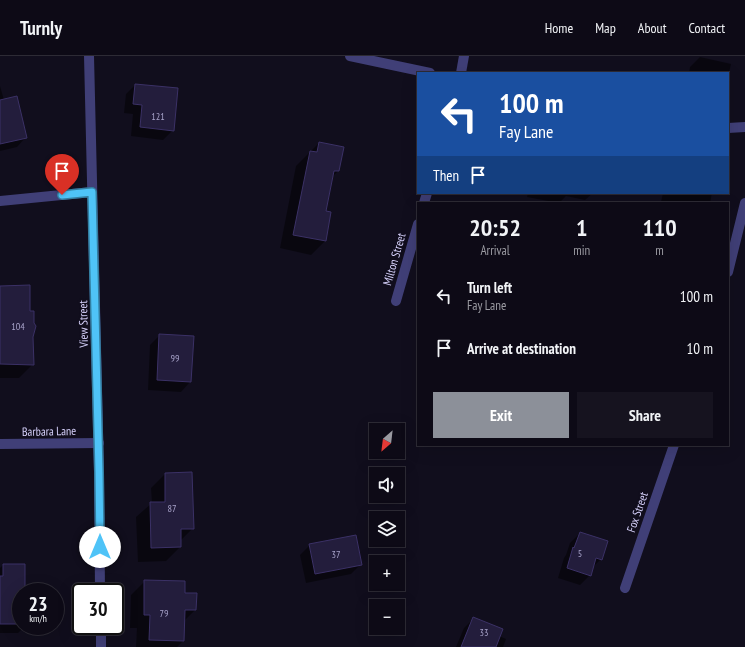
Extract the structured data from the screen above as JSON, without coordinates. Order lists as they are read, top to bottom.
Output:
{
  "streets": {
    "street": [
      "Milton Street",
      "View Street",
      "Barbara Lane",
      "Fox Street"
    ]
  },
  "crossings": [
    ["View Street", "Barbara Lane"]
  ],
  "house_numbers": [
    "121",
    "104",
    "99",
    "87",
    "5",
    "37",
    "79",
    "33"
  ],
  "north": "bottom left",
  "page": {
    "header": "Turnly",
    "nav": [
      "Home",
      "Map",
      "About",
      "Contact"
    ],
    "turn": ["100 m", "Fay Lane"],
    "then": "Then",
    "eta": [
      "20:52",
      "Arrival",
      "1",
      "min",
      "110",
      "m"
    ],
    "list": [
      {
        "name": "Turn left",
        "note": "Fay Lane",
        "value": "100 m"
      },
      {
        "name": "Arrive at destination",
        "value": "10 m"
      }
    ],
    "buttons": ["Exit", "Share"],
    "map_buttons": ["+", "−"],
    "speed": "23 km/h",
    "limit": "30"
  }
}
